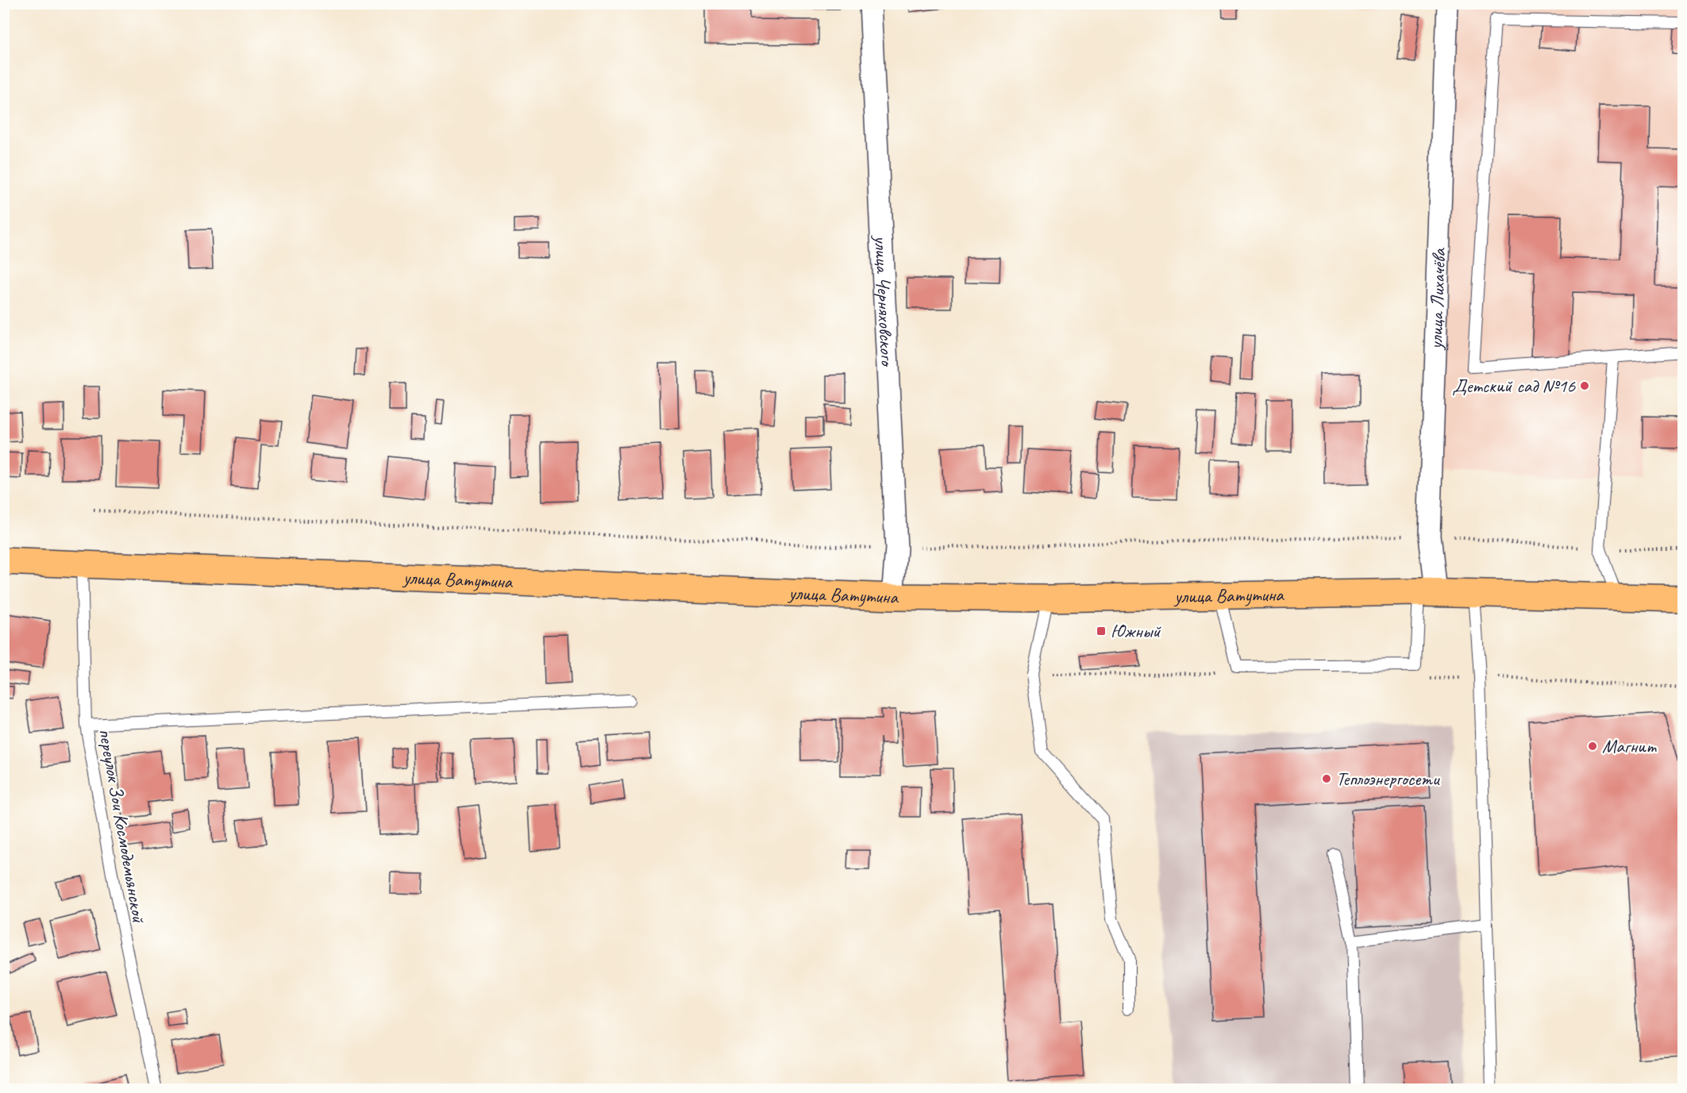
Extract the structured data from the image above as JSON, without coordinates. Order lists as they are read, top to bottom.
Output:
{
  "streets": {
    "main road": ["улица Ватутина"],
    "street": ["улица Лихачёва", "улица Черняховского"],
    "lane": ["переулок Зои Космодемьянской"]
  },
  "crossings": [
    ["улица Лихачёва", "улица Ватутина"],
    ["улица Черняховского", "улица Ватутина"],
    ["улица Ватутина", "переулок Зои Космодемьянской"]
  ],
  "places": {
    "other": ["Детский сад №16", "Магнит", "Теплоэнергосети"],
    "transit": ["Южный"]
  }
}
